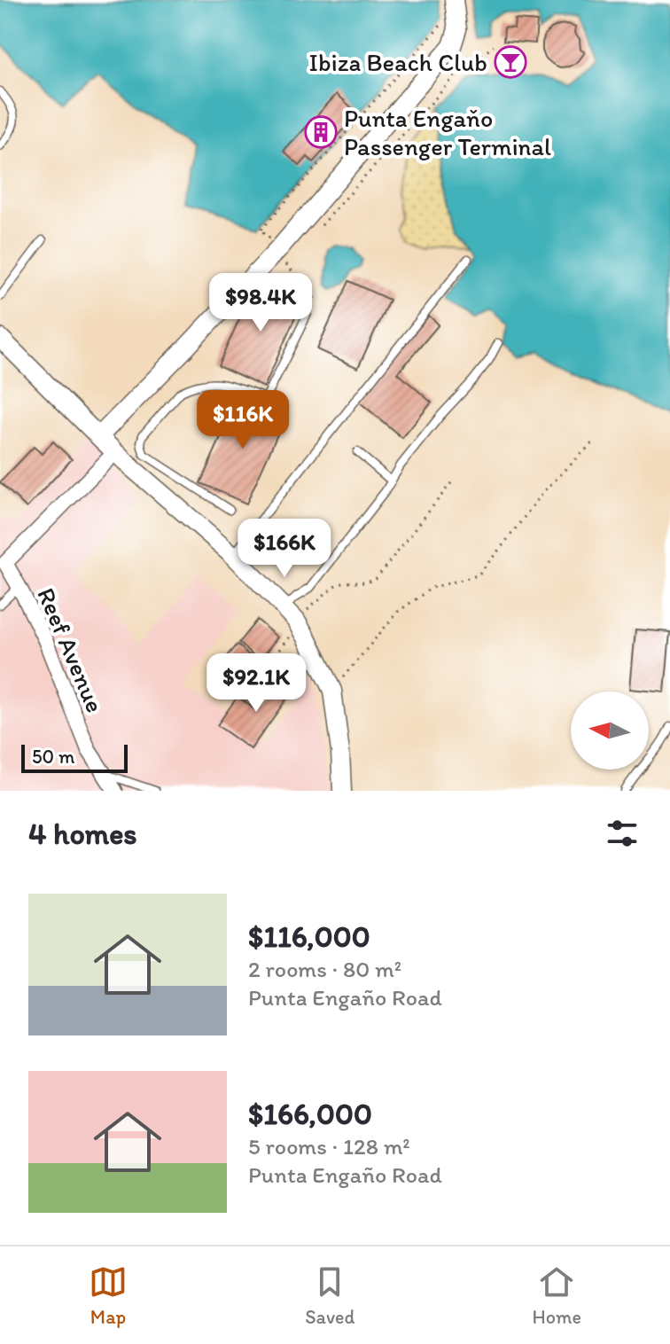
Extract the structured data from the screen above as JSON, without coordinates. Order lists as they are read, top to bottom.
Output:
{
  "streets": {
    "street": ["Reef Avenue"]
  },
  "places": {
    "bar": ["Ibiza Beach Club"],
    "building": ["Punta Engaňo Passenger Terminal"]
  },
  "scale_bar": "50 m",
  "north": "left",
  "page": {
    "price": [
      "$98.4K",
      "$116K",
      "$166K",
      "$92.1K"
    ],
    "scale": "50 m",
    "heading": "4 homes",
    "list": [
      {
        "name": "$116,000",
        "note": "2 rooms · 80 m² · Punta Engaño Road"
      },
      {
        "name": "$166,000",
        "note": "5 rooms · 128 m² · Punta Engaño Road"
      }
    ],
    "tabs": ["Map", "Saved", "Home"]
  }
}
